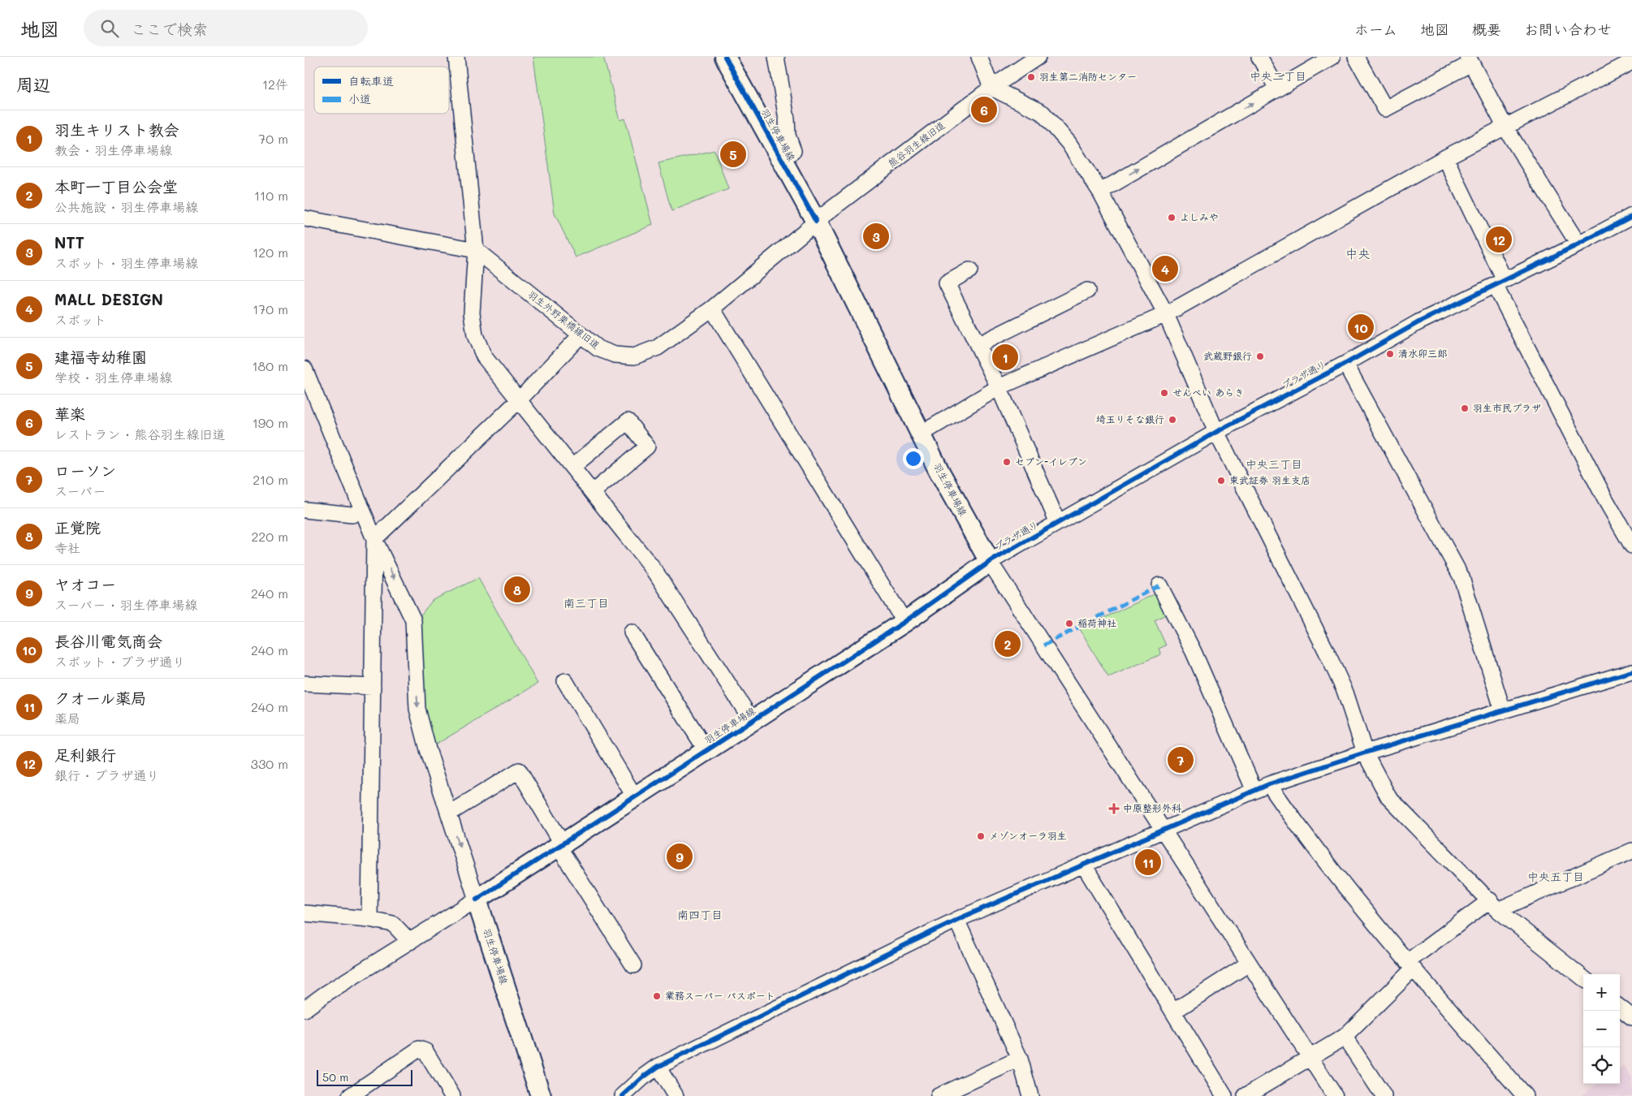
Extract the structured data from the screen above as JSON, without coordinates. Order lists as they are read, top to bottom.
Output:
{
  "streets": {
    "main road": ["羽生停車場線"],
    "street": ["熊谷羽生線旧道", "羽生外野栗橋線旧道", "プラザ通り"]
  },
  "crossings": [
    ["羽生停車場線", "熊谷羽生線旧道"],
    ["羽生停車場線", "羽生外野栗橋線旧道"],
    ["羽生停車場線", "プラザ通り"],
    ["熊谷羽生線旧道", "羽生外野栗橋線旧道"]
  ],
  "districts": [
    "中央二丁目",
    "中央",
    "中央三丁目",
    "南三丁目",
    "中央五丁目",
    "南四丁目"
  ],
  "places": {
    "other": [
      "羽生第二消防センター",
      "よしみや",
      "清水卯三郎",
      "武蔵野銀行",
      "せんべい あらき",
      "羽生市民プラザ",
      "埼玉りそな銀行",
      "セブン-イレブン",
      "東武証券 羽生支店",
      "稲荷神社",
      "メゾンオーラ羽生",
      "業務スーパー パスポート"
    ],
    "health": ["中原整形外科"]
  },
  "legend": ["自転車道", "小道"],
  "scale_bar": "50 m",
  "page": {
    "header": "地図",
    "search": "ここで検索",
    "nav": [
      "ホーム",
      "地図",
      "概要",
      "お問い合わせ"
    ],
    "heading": ["周辺", "12件"],
    "pins": [
      "6",
      "5",
      "3",
      "12",
      "4",
      "10",
      "1",
      "8",
      "2",
      "7",
      "9",
      "11"
    ],
    "list": [
      {
        "mark": "1",
        "name": "羽生キリスト教会",
        "note": "教会 · 羽生停車場線",
        "value": "70 m"
      },
      {
        "mark": "2",
        "name": "本町一丁目公会堂",
        "note": "公共施設 · 羽生停車場線",
        "value": "110 m"
      },
      {
        "mark": "3",
        "name": "NTT",
        "note": "スポット · 羽生停車場線",
        "value": "120 m"
      },
      {
        "mark": "4",
        "name": "MALL DESIGN",
        "note": "スポット",
        "value": "170 m"
      },
      {
        "mark": "5",
        "name": "建福寺幼稚園",
        "note": "学校 · 羽生停車場線",
        "value": "180 m"
      },
      {
        "mark": "6",
        "name": "華楽",
        "note": "レストラン · 熊谷羽生線旧道",
        "value": "190 m"
      },
      {
        "mark": "7",
        "name": "ローソン",
        "note": "スーパー",
        "value": "210 m"
      },
      {
        "mark": "8",
        "name": "正覚院",
        "note": "寺社",
        "value": "220 m"
      },
      {
        "mark": "9",
        "name": "ヤオコー",
        "note": "スーパー · 羽生停車場線",
        "value": "240 m"
      },
      {
        "mark": "10",
        "name": "長谷川電気商会",
        "note": "スポット · プラザ通り",
        "value": "240 m"
      },
      {
        "mark": "11",
        "name": "クオール薬局",
        "note": "薬局",
        "value": "240 m"
      },
      {
        "mark": "12",
        "name": "足利銀行",
        "note": "銀行 · プラザ通り",
        "value": "330 m"
      }
    ],
    "map_buttons": ["+", "−"],
    "scale": "50 m"
  }
}
